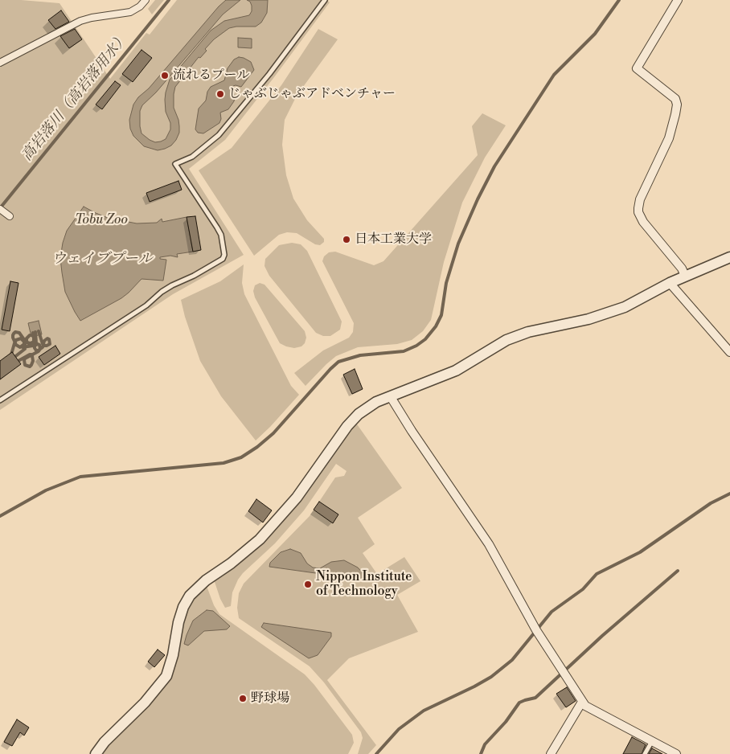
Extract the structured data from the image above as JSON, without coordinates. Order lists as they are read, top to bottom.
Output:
{
  "water": ["高岩落川（高岩落用水）", "ウェイブプール"],
  "parks": ["Tobu Zoo"],
  "places": [
    "流れるプール",
    "じゃぶじゃぶアドベンチャー",
    "日本工業大学",
    "Nippon Institute of Technology",
    "野球場"
  ]
}
